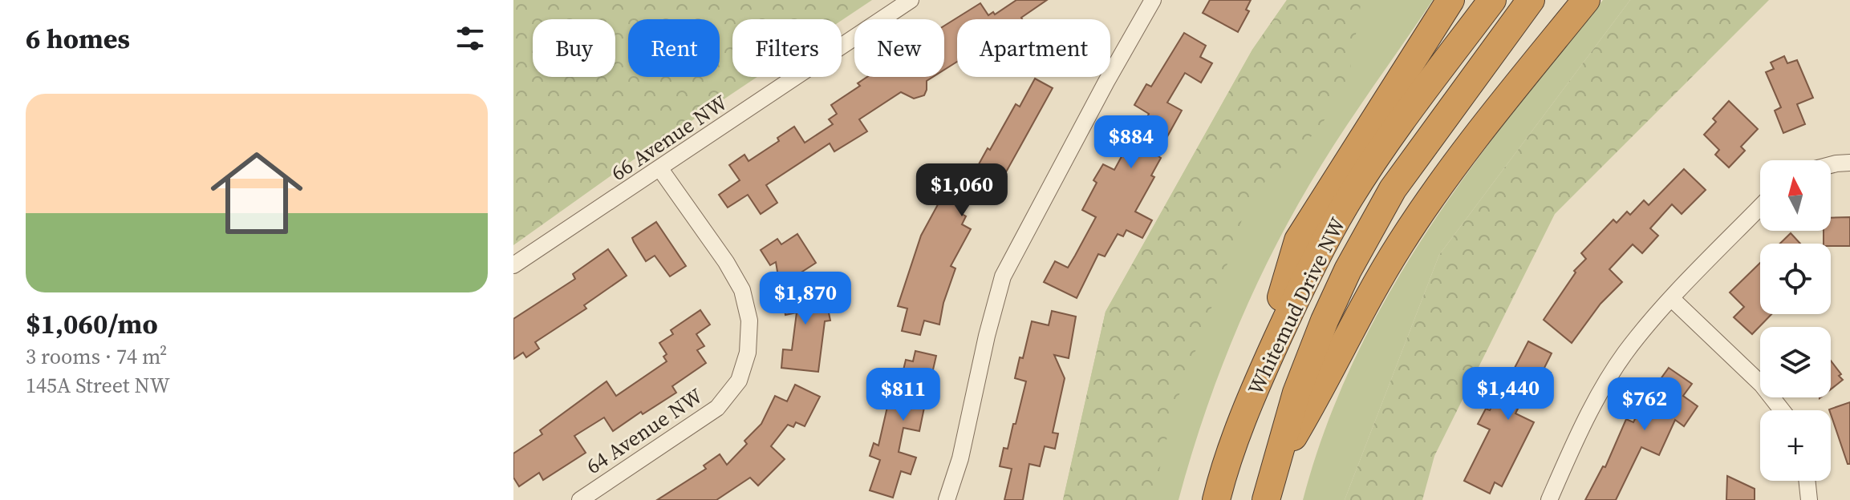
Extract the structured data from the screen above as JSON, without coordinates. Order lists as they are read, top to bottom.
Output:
{
  "streets": {
    "highway": ["Whitemud Drive NW"],
    "street": ["66 Avenue NW", "64 Avenue NW"]
  },
  "crossings": [
    ["66 Avenue NW", "64 Avenue NW"]
  ],
  "north": "top",
  "page": {
    "heading": "6 homes",
    "chip": [
      "Buy",
      "Rent",
      "Filters",
      "New",
      "Apartment"
    ],
    "list": [
      {
        "name": "$1,060/mo",
        "note": "3 rooms · 74 m² · 145A Street NW"
      }
    ],
    "price": [
      "$884",
      "$1,060",
      "$1,870",
      "$1,440",
      "$811",
      "$762"
    ],
    "map_buttons": "+"
  }
}
